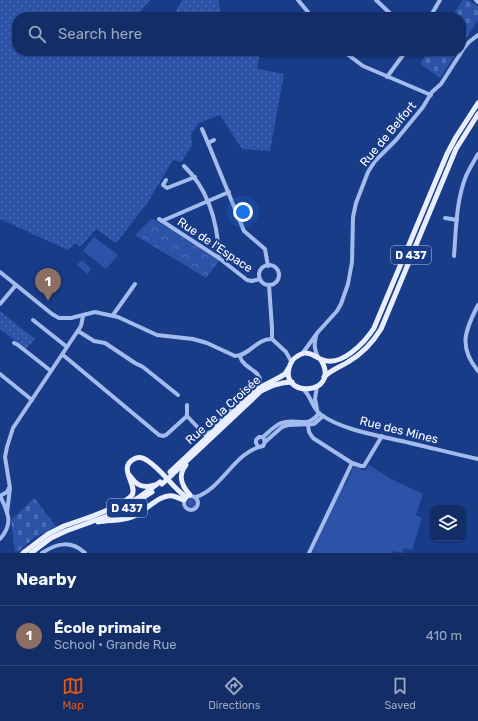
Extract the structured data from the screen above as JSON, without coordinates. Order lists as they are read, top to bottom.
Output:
{
  "streets": {
    "main road": ["D 437", "Rue de la Croisée"],
    "street": ["Rue de Belfort", "Rue de l'Espace", "Rue des Mines"]
  },
  "crossings": [
    ["D 437", "Rue de la Croisée"],
    ["D 437", "Rue des Mines"],
    ["Rue de la Croisée", "Rue des Mines"]
  ],
  "page": {
    "search": "Search here",
    "pins": "1",
    "heading": "Nearby",
    "list": [
      {
        "mark": "1",
        "name": "École primaire",
        "note": "School · Grande Rue",
        "value": "410 m"
      }
    ],
    "nav": ["Map", "Directions", "Saved"]
  }
}
